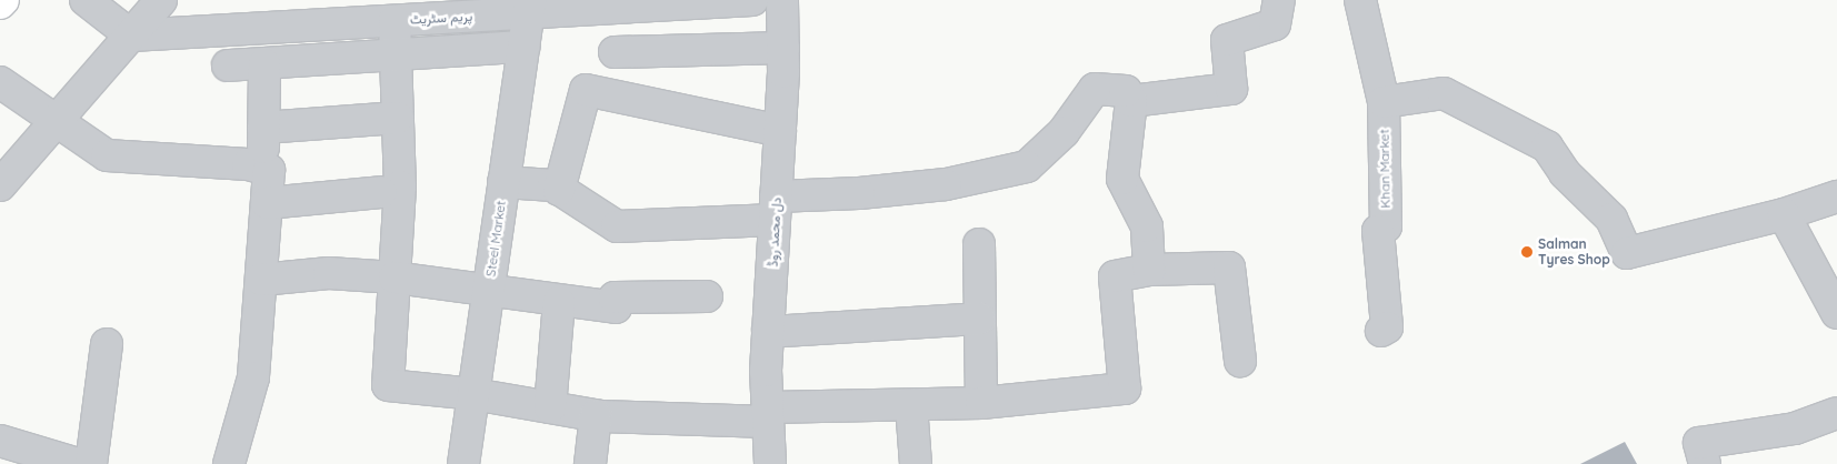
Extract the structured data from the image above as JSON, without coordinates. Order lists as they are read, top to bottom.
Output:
{
  "streets": {
    "street": [
      "پریم سٹریٹ",
      "Khan Market",
      "دل محمد روڈ",
      "Steel Market"
    ]
  },
  "crossings": [
    ["پریم سٹریٹ", "Steel Market"]
  ],
  "places": ["Salman Tyres Shop"]
}
